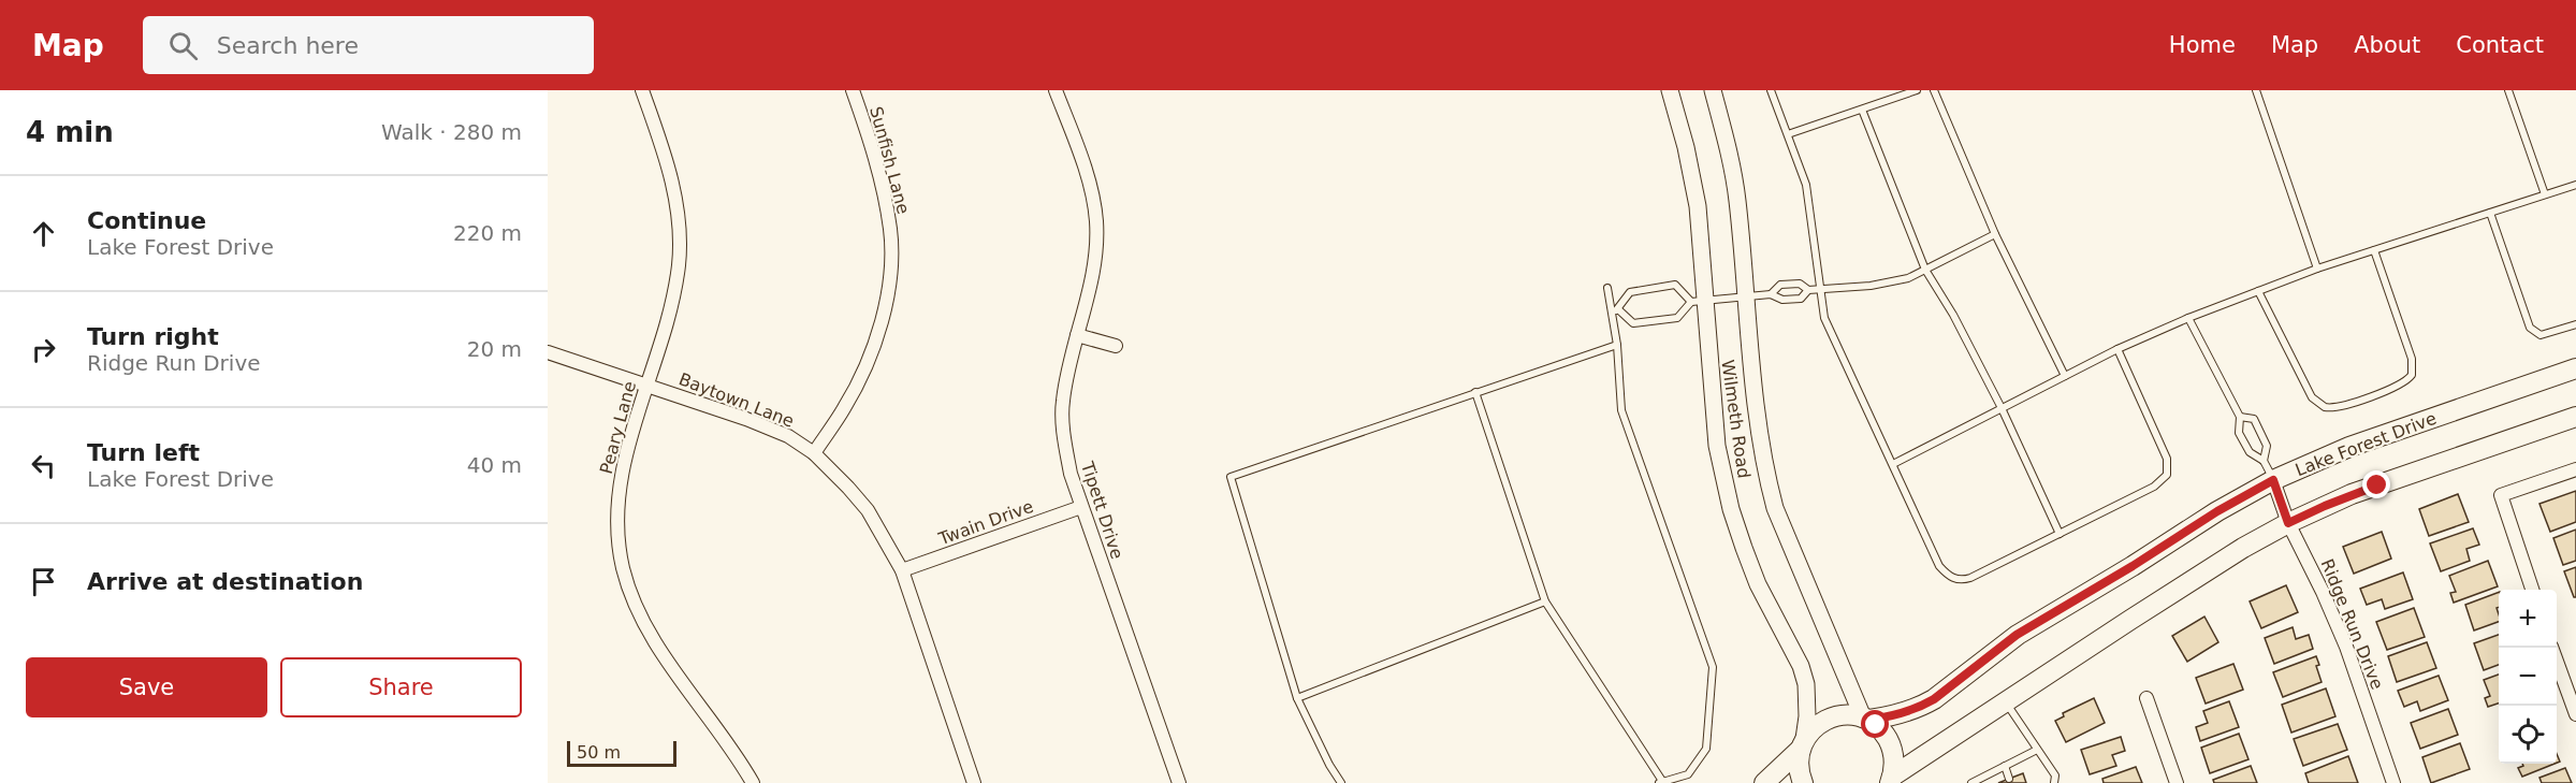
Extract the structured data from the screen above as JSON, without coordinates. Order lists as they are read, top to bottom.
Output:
{
  "streets": {
    "main road": ["Lake Forest Drive"],
    "street": [
      "Sunfish Lane",
      "Baytown Lane",
      "Wilmeth Road",
      "Peary Lane",
      "Tipett Drive",
      "Twain Drive",
      "Ridge Run Drive"
    ]
  },
  "crossings": [
    ["Sunfish Lane", "Baytown Lane"],
    ["Baytown Lane", "Peary Lane"],
    ["Baytown Lane", "Twain Drive"],
    ["Wilmeth Road", "Lake Forest Drive"],
    ["Lake Forest Drive", "Ridge Run Drive"],
    ["Tipett Drive", "Twain Drive"]
  ],
  "scale_bar": "50 m",
  "page": {
    "header": "Map",
    "search": "Search here",
    "nav": [
      "Home",
      "Map",
      "About",
      "Contact"
    ],
    "heading": ["4 min", "Walk · 280 m"],
    "list": [
      ["Continue", "Lake Forest Drive", "220 m"],
      ["Turn right", "Ridge Run Drive", "20 m"],
      ["Turn left", "Lake Forest Drive", "40 m"],
      "Arrive at destination"
    ],
    "map_buttons": ["+", "−"],
    "buttons": ["Save", "Share"],
    "scale": "50 m"
  }
}
